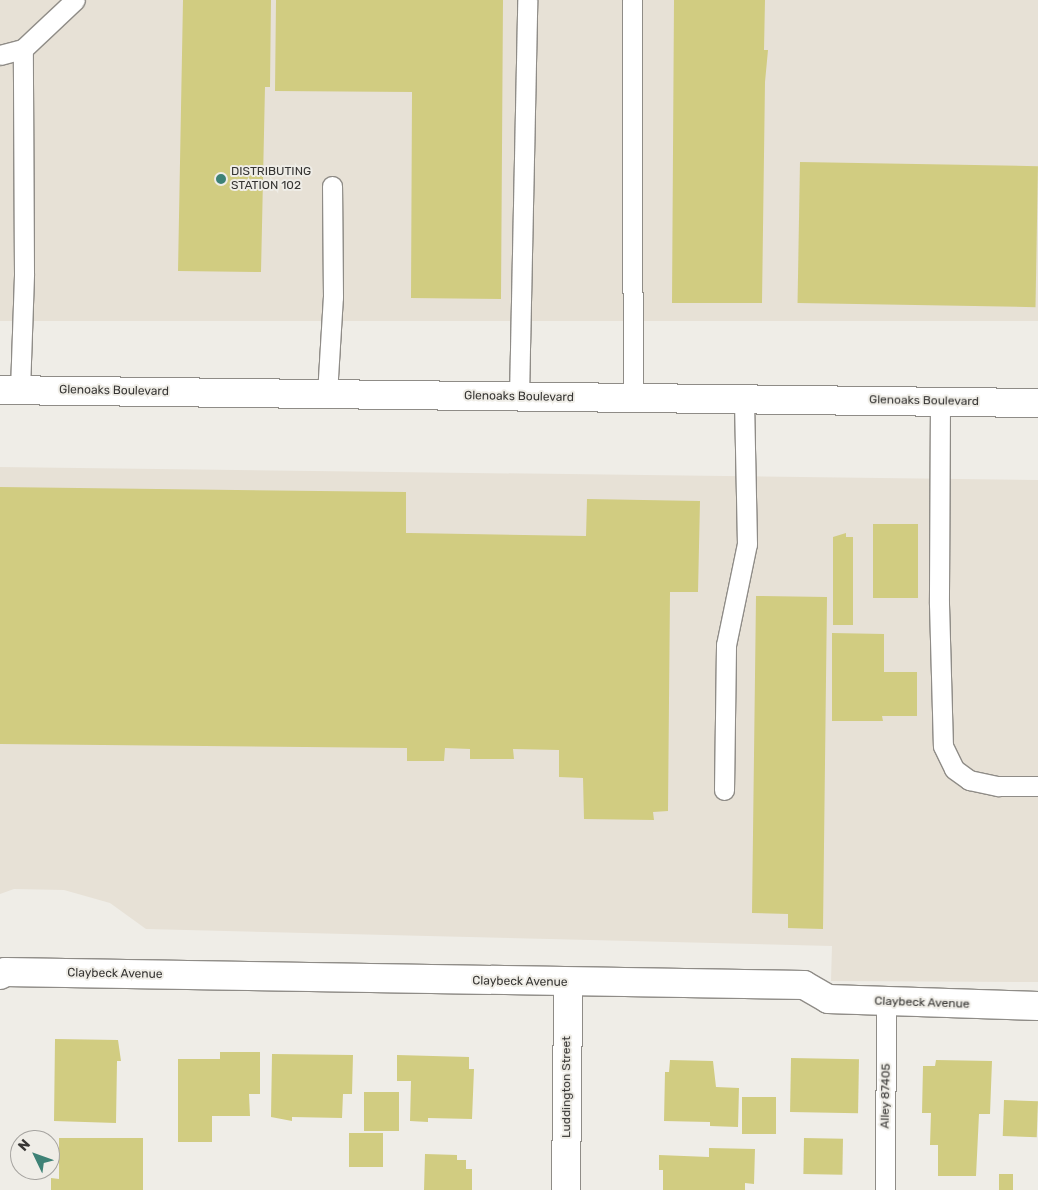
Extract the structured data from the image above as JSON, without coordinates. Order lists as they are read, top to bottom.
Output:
{
  "streets": {
    "street": ["Glenoaks Boulevard", "Claybeck Avenue", "Luddington Street"],
    "lane": ["Alley 87405"]
  },
  "crossings": [
    ["Claybeck Avenue", "Luddington Street"],
    ["Claybeck Avenue", "Alley 87405"]
  ],
  "places": ["DISTRIBUTING STATION 102"],
  "north": "top left"
}
